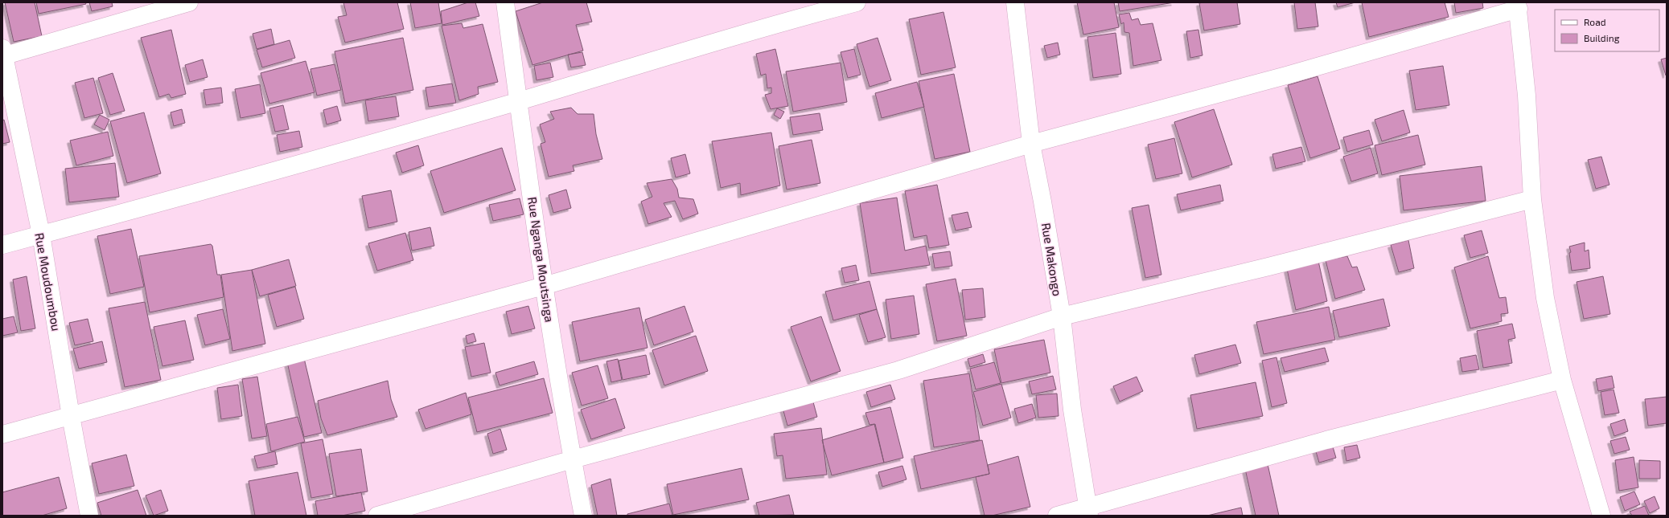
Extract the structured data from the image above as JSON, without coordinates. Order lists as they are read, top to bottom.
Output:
{
  "streets": {
    "street": ["Rue Nganga Moutsinga", "Rue Makongo", "Rue Moudoumbou"]
  },
  "legend": ["Road", "Building"]
}
